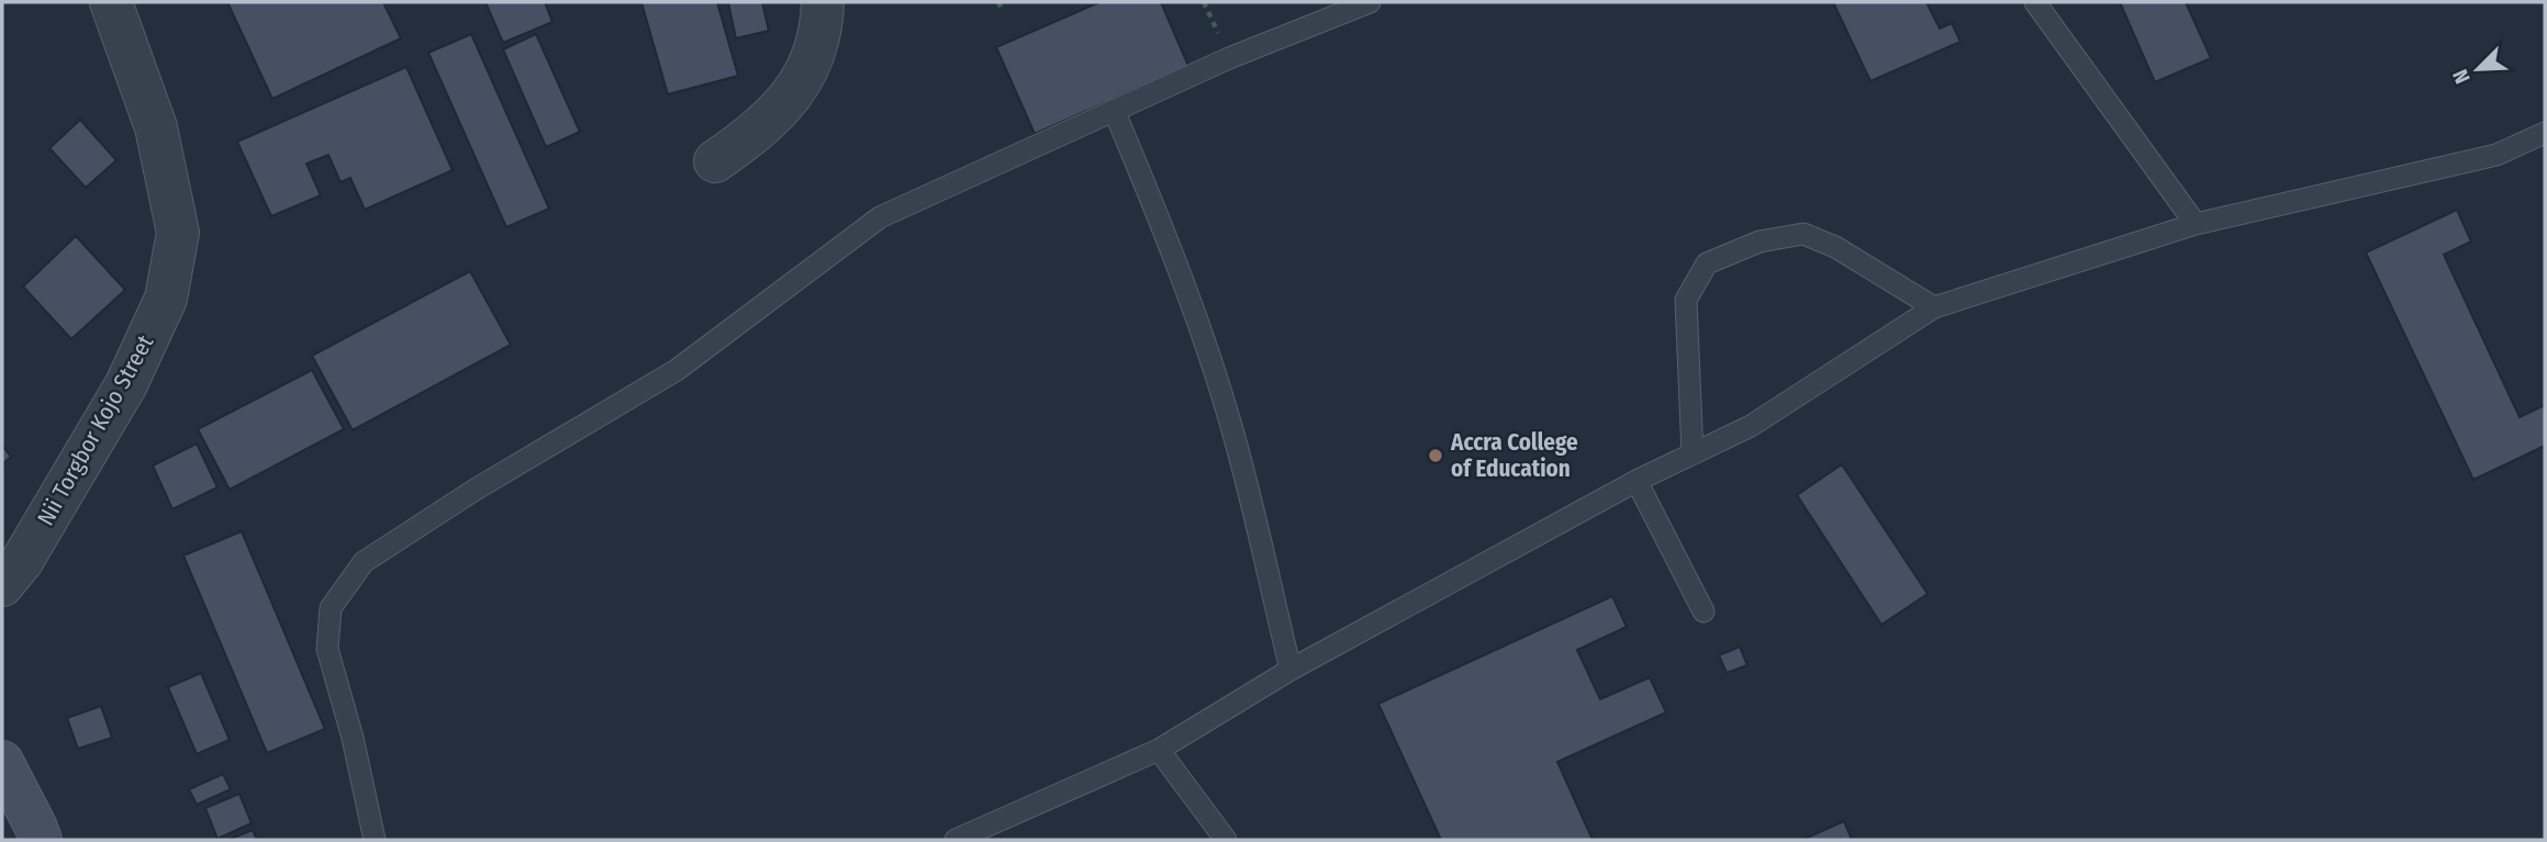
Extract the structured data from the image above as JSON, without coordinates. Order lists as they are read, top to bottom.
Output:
{
  "streets": {
    "street": ["Nii Torgbor Kojo Street"]
  },
  "places": ["Accra College of Education"],
  "north": "bottom left"
}
